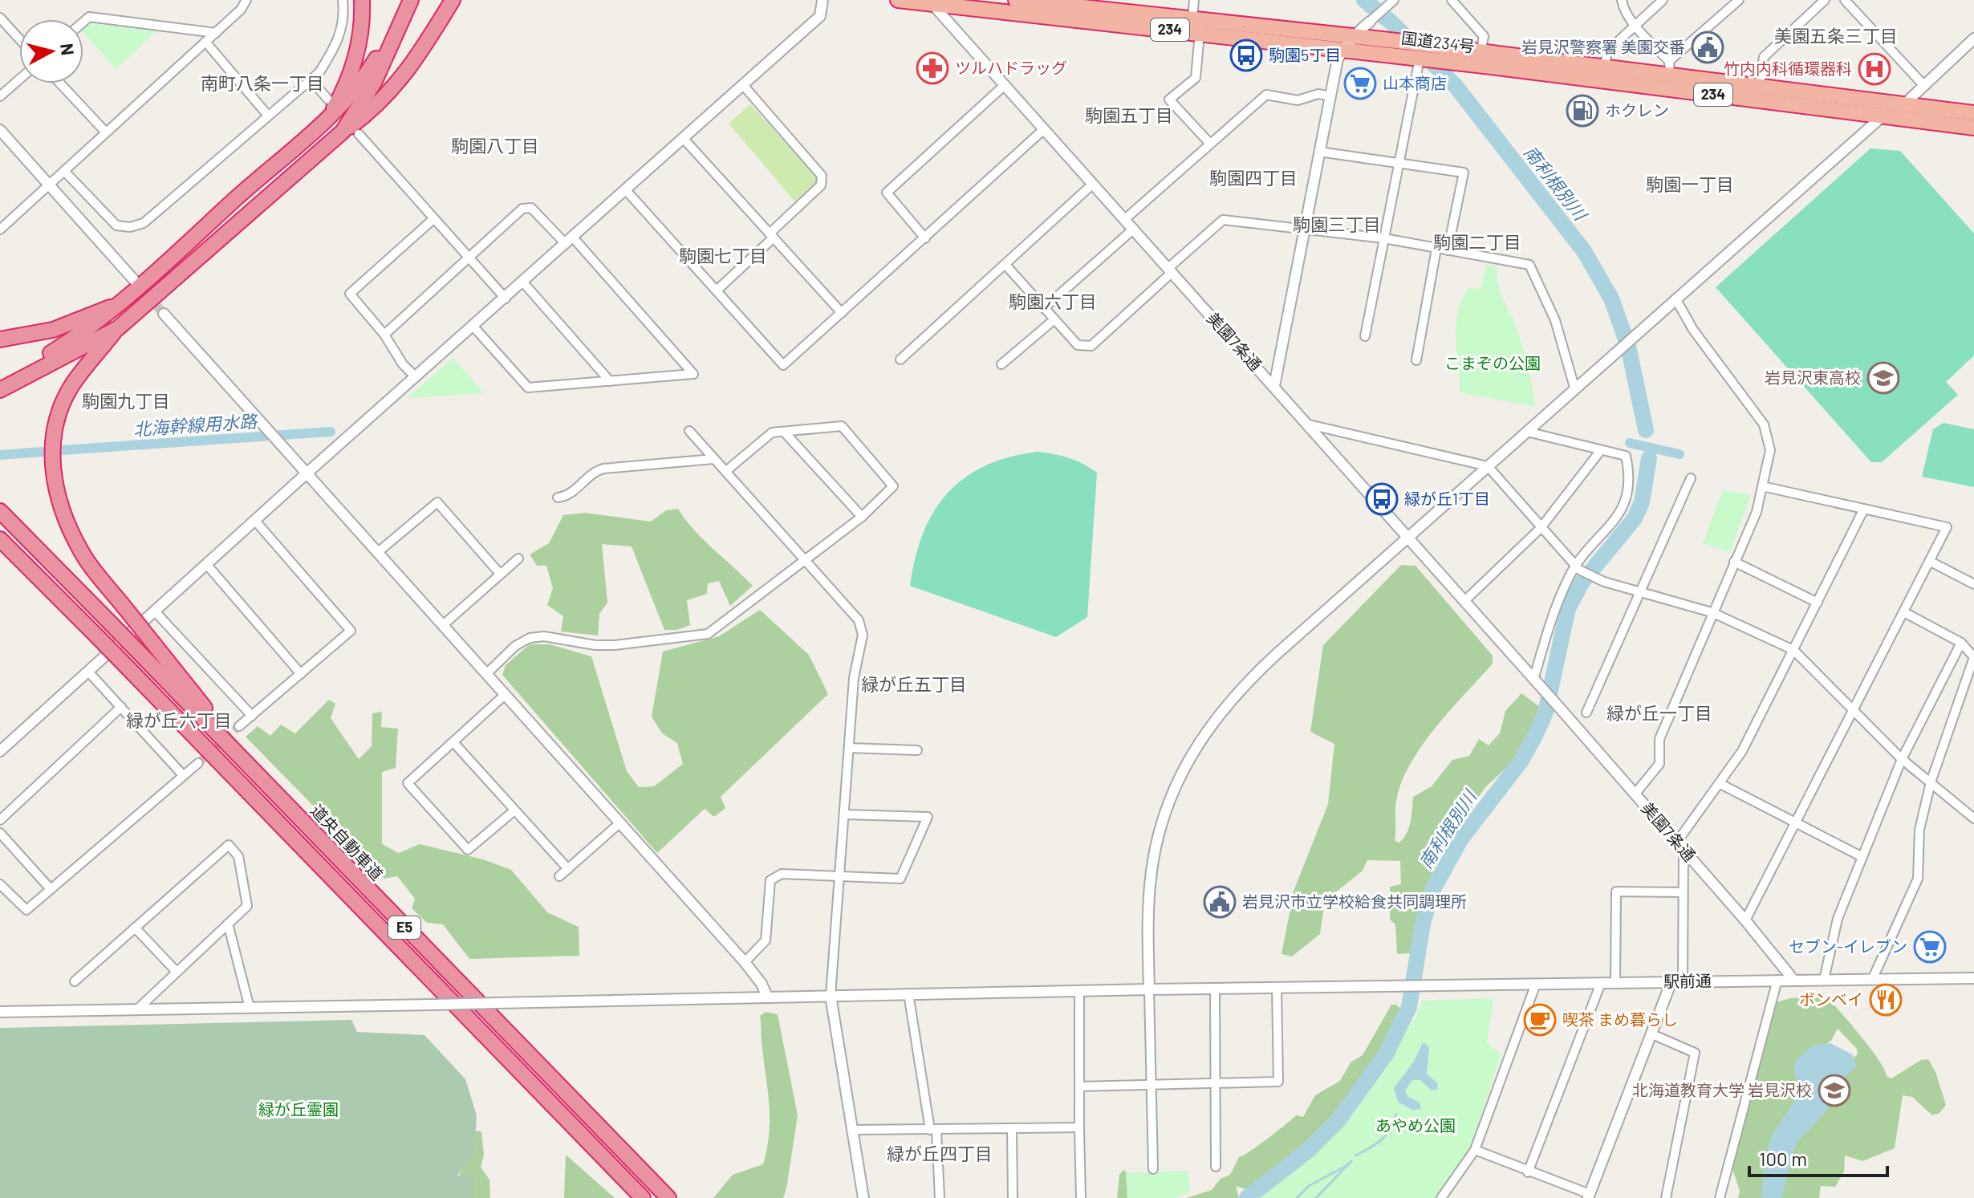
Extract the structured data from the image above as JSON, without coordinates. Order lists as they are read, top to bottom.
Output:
{
  "streets": {
    "highway": [
      "234",
      "国道234号",
      "道央自動車道",
      "E5"
    ],
    "street": ["美園7条通", "駅前通"]
  },
  "crossings": [
    ["国道234号", "美園7条通"],
    ["美園7条通", "駅前通"]
  ],
  "districts": [
    "美園五条三丁目",
    "南町八条一丁目",
    "駒園五丁目",
    "駒園八丁目",
    "駒園四丁目",
    "駒園一丁目",
    "駒園三丁目",
    "駒園二丁目",
    "駒園七丁目",
    "駒園六丁目",
    "駒園九丁目",
    "緑が丘五丁目",
    "緑が丘一丁目",
    "緑が丘六丁目",
    "緑が丘四丁目"
  ],
  "water": ["南利根別川", "北海幹線用水路"],
  "parks": ["こまぞの公園", "緑が丘霊園", "あやめ公園"],
  "places": {
    "public building": ["岩見沢警察署 美園交番", "岩見沢市立学校給食共同調理所"],
    "bus stop": ["駒園5丁目", "緑が丘1丁目"],
    "pharmacy": ["ツルハドラッグ"],
    "hospital": ["竹内内科循環器科"],
    "supermarket": ["山本商店", "セブン-イレブン"],
    "fuel station": ["ホクレン"],
    "school or university": ["岩見沢東高校", "北海道教育大学 岩見沢校"],
    "restaurant": ["ボンベイ"],
    "cafe": ["喫茶 まめ暮らし"]
  },
  "scale_bar": "100 m",
  "north": "right"
}
